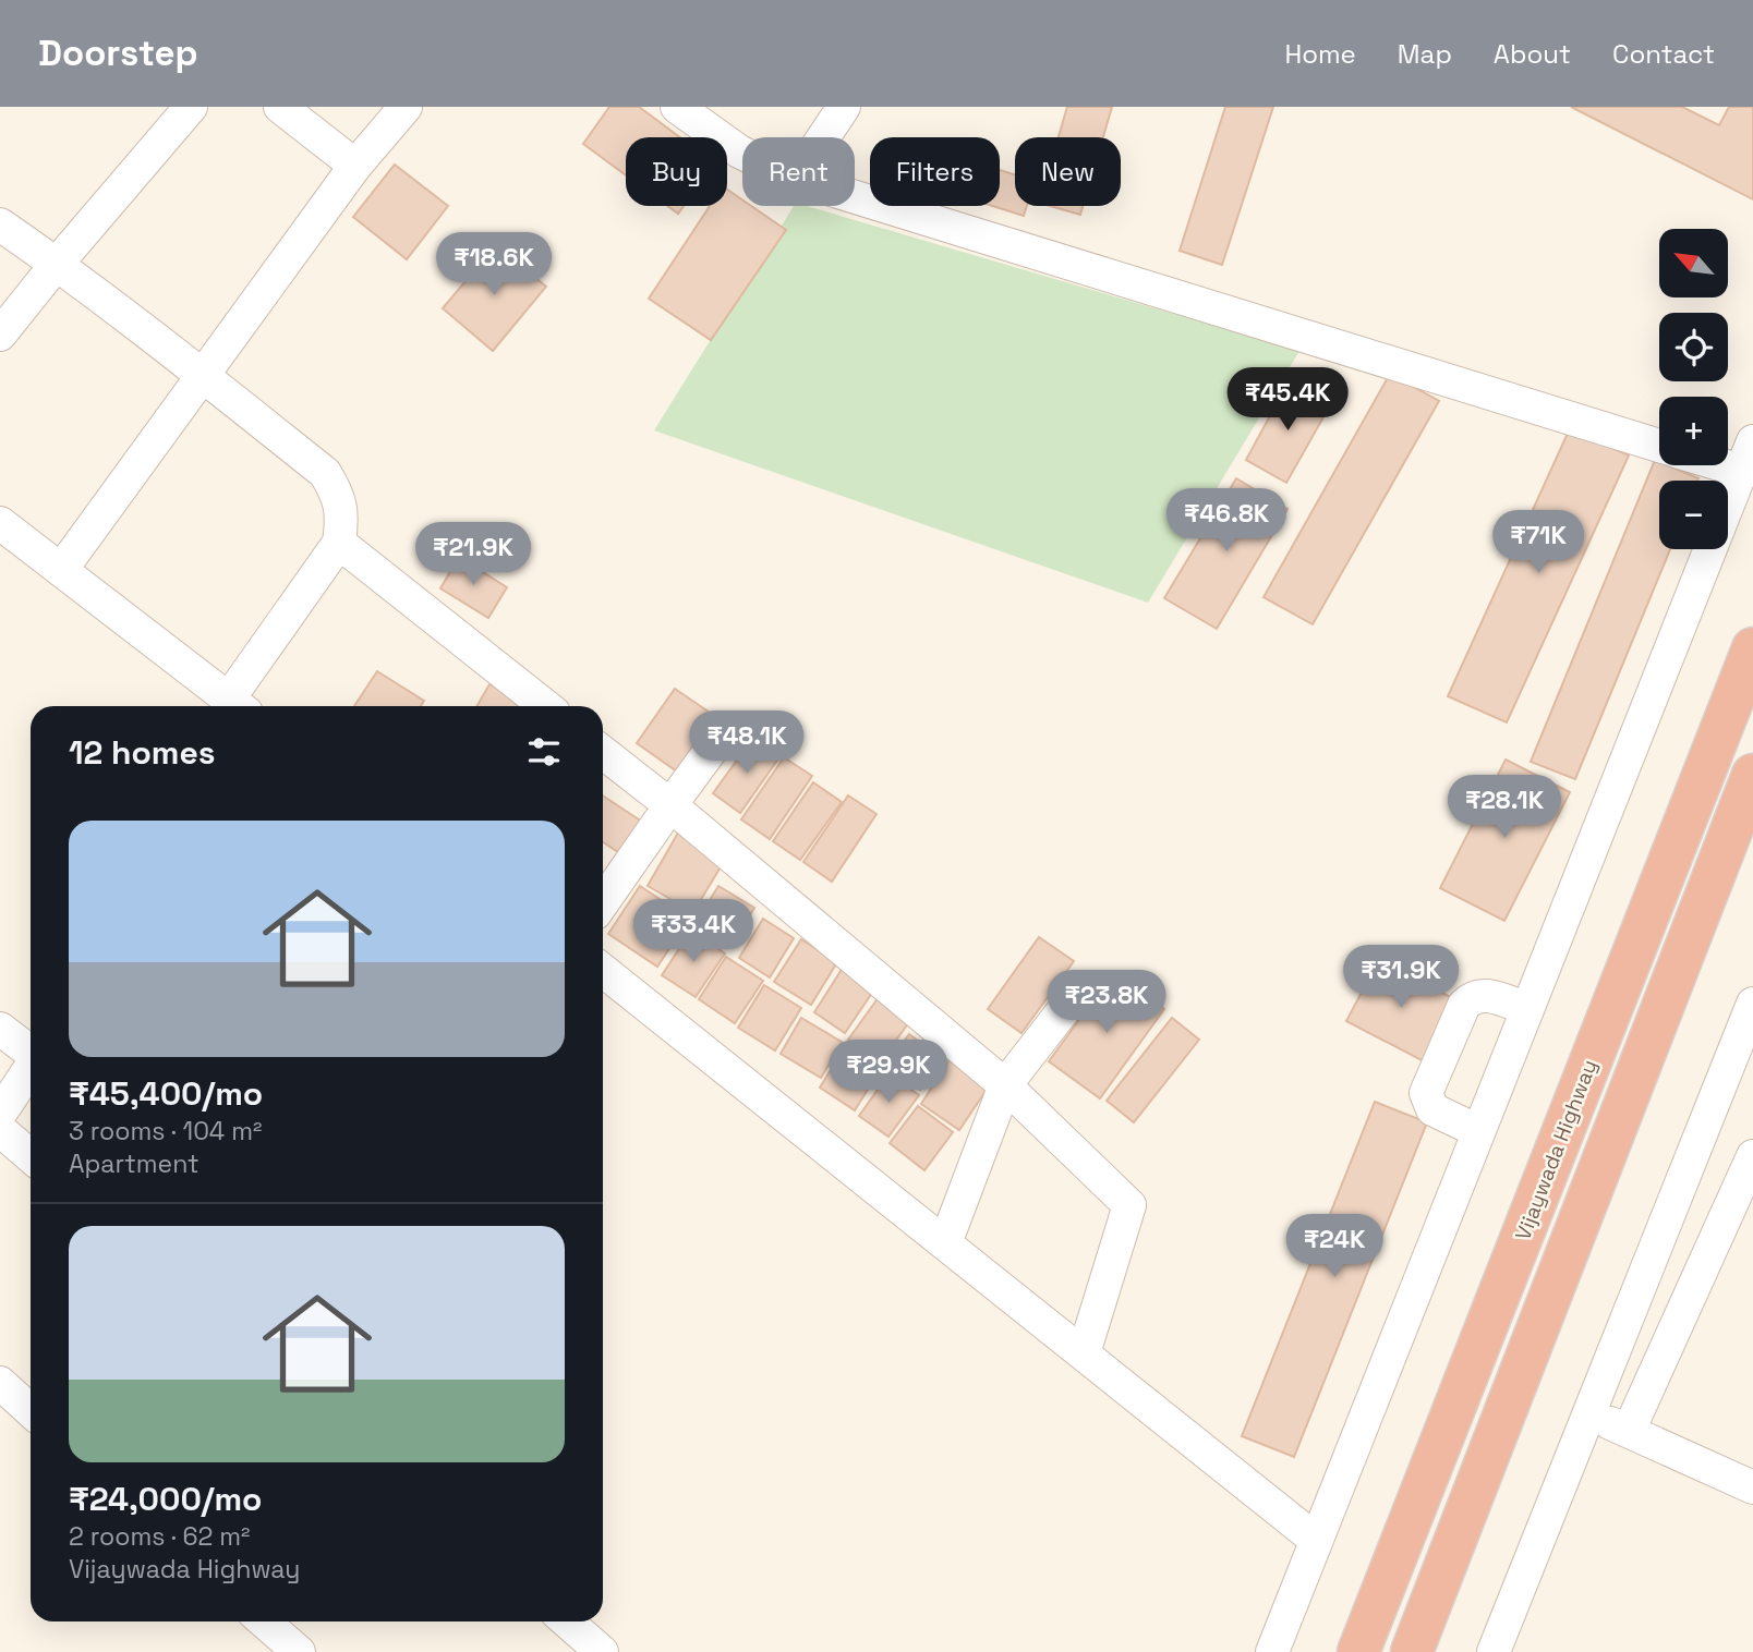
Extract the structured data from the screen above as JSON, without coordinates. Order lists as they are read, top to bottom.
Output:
{
  "streets": {
    "highway": ["Vijaywada Highway"]
  },
  "north": "top left",
  "page": {
    "header": "Doorstep",
    "nav": [
      "Home",
      "Map",
      "About",
      "Contact"
    ],
    "chip": [
      "Buy",
      "Rent",
      "Filters",
      "New"
    ],
    "map_buttons": ["+", "−"],
    "price": [
      "₹18.6K",
      "₹45.4K",
      "₹46.8K",
      "₹71K",
      "₹21.9K",
      "₹48.1K",
      "₹28.1K",
      "₹33.4K",
      "₹31.9K",
      "₹23.8K",
      "₹29.9K",
      "₹24K"
    ],
    "heading": "12 homes",
    "list": [
      {
        "name": "₹45,400/mo",
        "note": "3 rooms · 104 m² · Apartment"
      },
      {
        "name": "₹24,000/mo",
        "note": "2 rooms · 62 m² · Vijaywada Highway"
      }
    ]
  }
}
